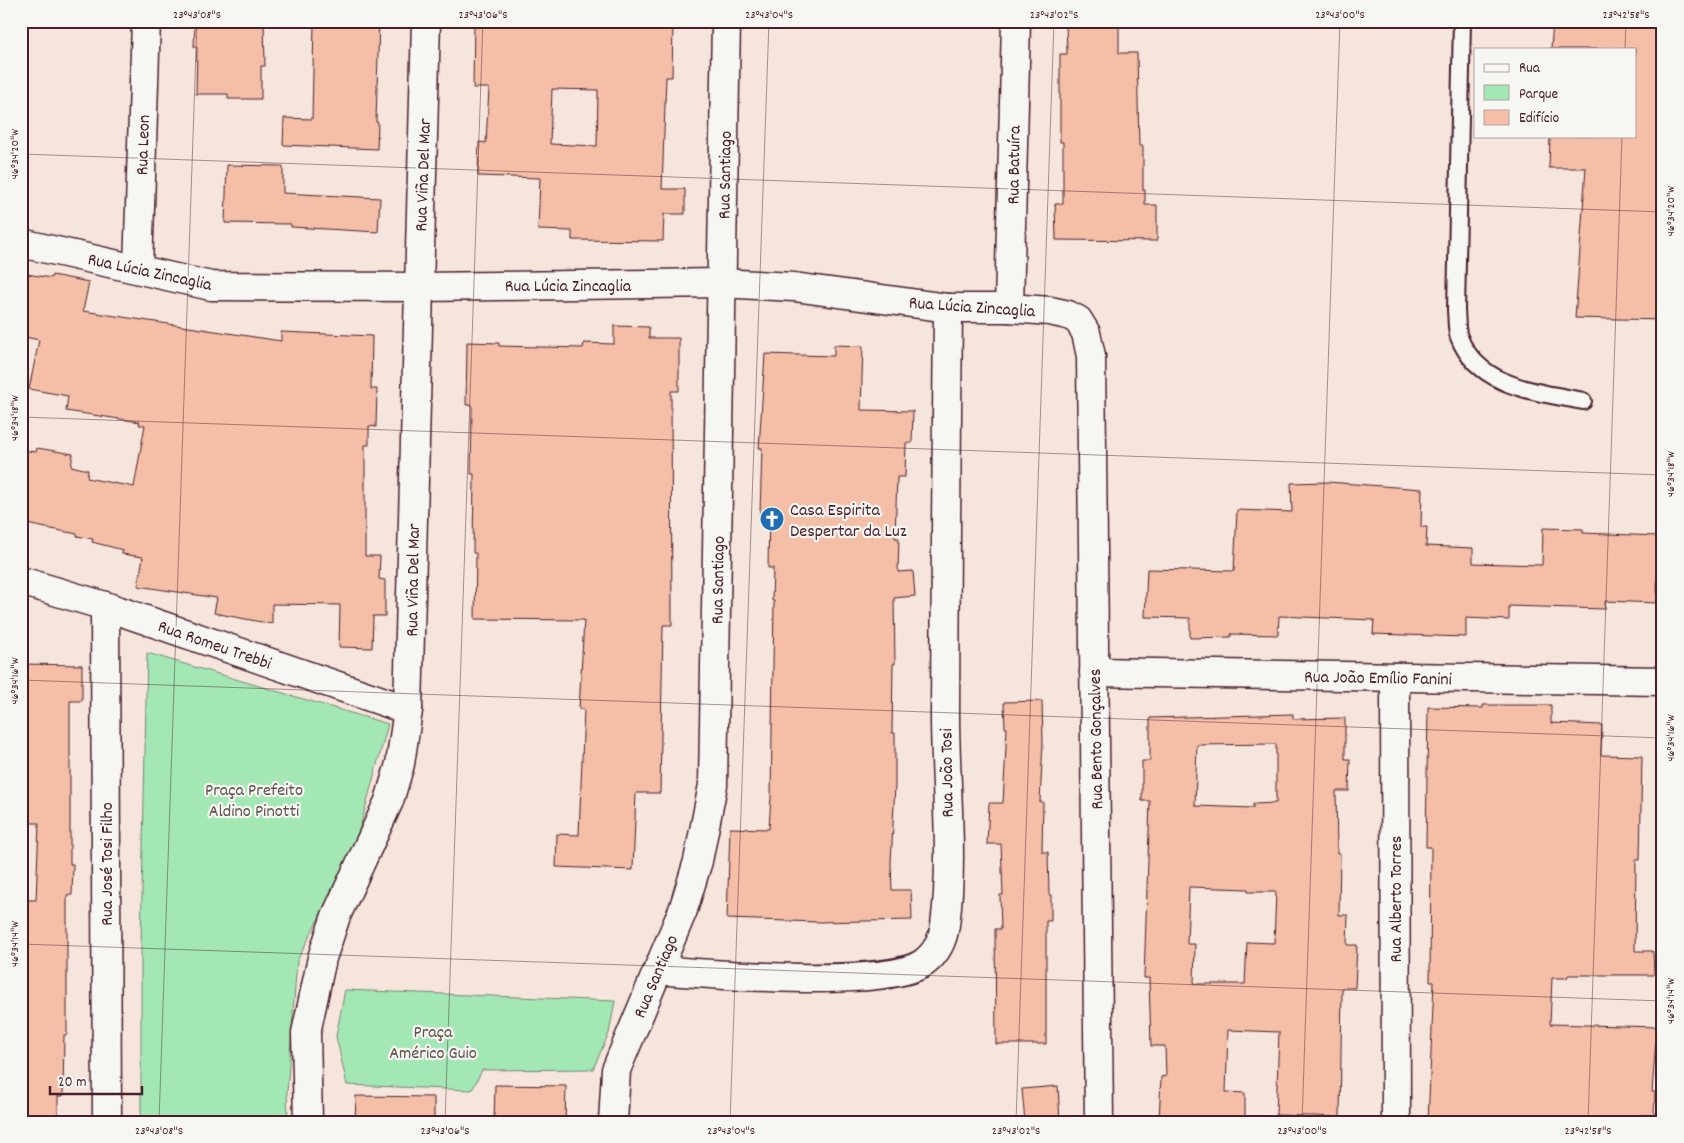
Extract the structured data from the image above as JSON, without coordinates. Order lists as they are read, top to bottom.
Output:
{
  "streets": {
    "street": [
      "Rua Leon",
      "Rua Batuíra",
      "Rua Viña Del Mar",
      "Rua Santiago",
      "Rua Lúcia Zincaglia",
      "Rua Romeu Trebbi",
      "Rua João Emílio Fanini",
      "Rua Bento Gonçalves",
      "Rua João Tosi",
      "Rua José Tosi Filho",
      "Rua Alberto Torres"
    ]
  },
  "crossings": [
    ["Rua Leon", "Rua Lúcia Zincaglia"],
    ["Rua Batuíra", "Rua Lúcia Zincaglia"],
    ["Rua Viña Del Mar", "Rua Lúcia Zincaglia"],
    ["Rua Viña Del Mar", "Rua Romeu Trebbi"],
    ["Rua Santiago", "Rua Lúcia Zincaglia"],
    ["Rua Santiago", "Rua João Tosi"],
    ["Rua Lúcia Zincaglia", "Rua Bento Gonçalves"],
    ["Rua Lúcia Zincaglia", "Rua João Tosi"],
    ["Rua Romeu Trebbi", "Rua José Tosi Filho"],
    ["Rua João Emílio Fanini", "Rua Bento Gonçalves"],
    ["Rua João Emílio Fanini", "Rua Alberto Torres"]
  ],
  "parks": ["Praça Prefeito Aldino Pinotti", "Praça Américo Guio"],
  "places": {
    "church": ["Casa Espirita Despertar da Luz"]
  },
  "legend": ["Rua", "Parque", "Edifício"],
  "scale_bar": "20 m",
  "coordinates": [
    "23°43'08\"S",
    "23°43'06\"S",
    "23°43'04\"S",
    "23°43'02\"S",
    "23°43'00\"S",
    "23°42'58\"S",
    "46°34'20\"W",
    "46°34'18\"W",
    "46°34'16\"W",
    "46°34'14\"W"
  ]
}
